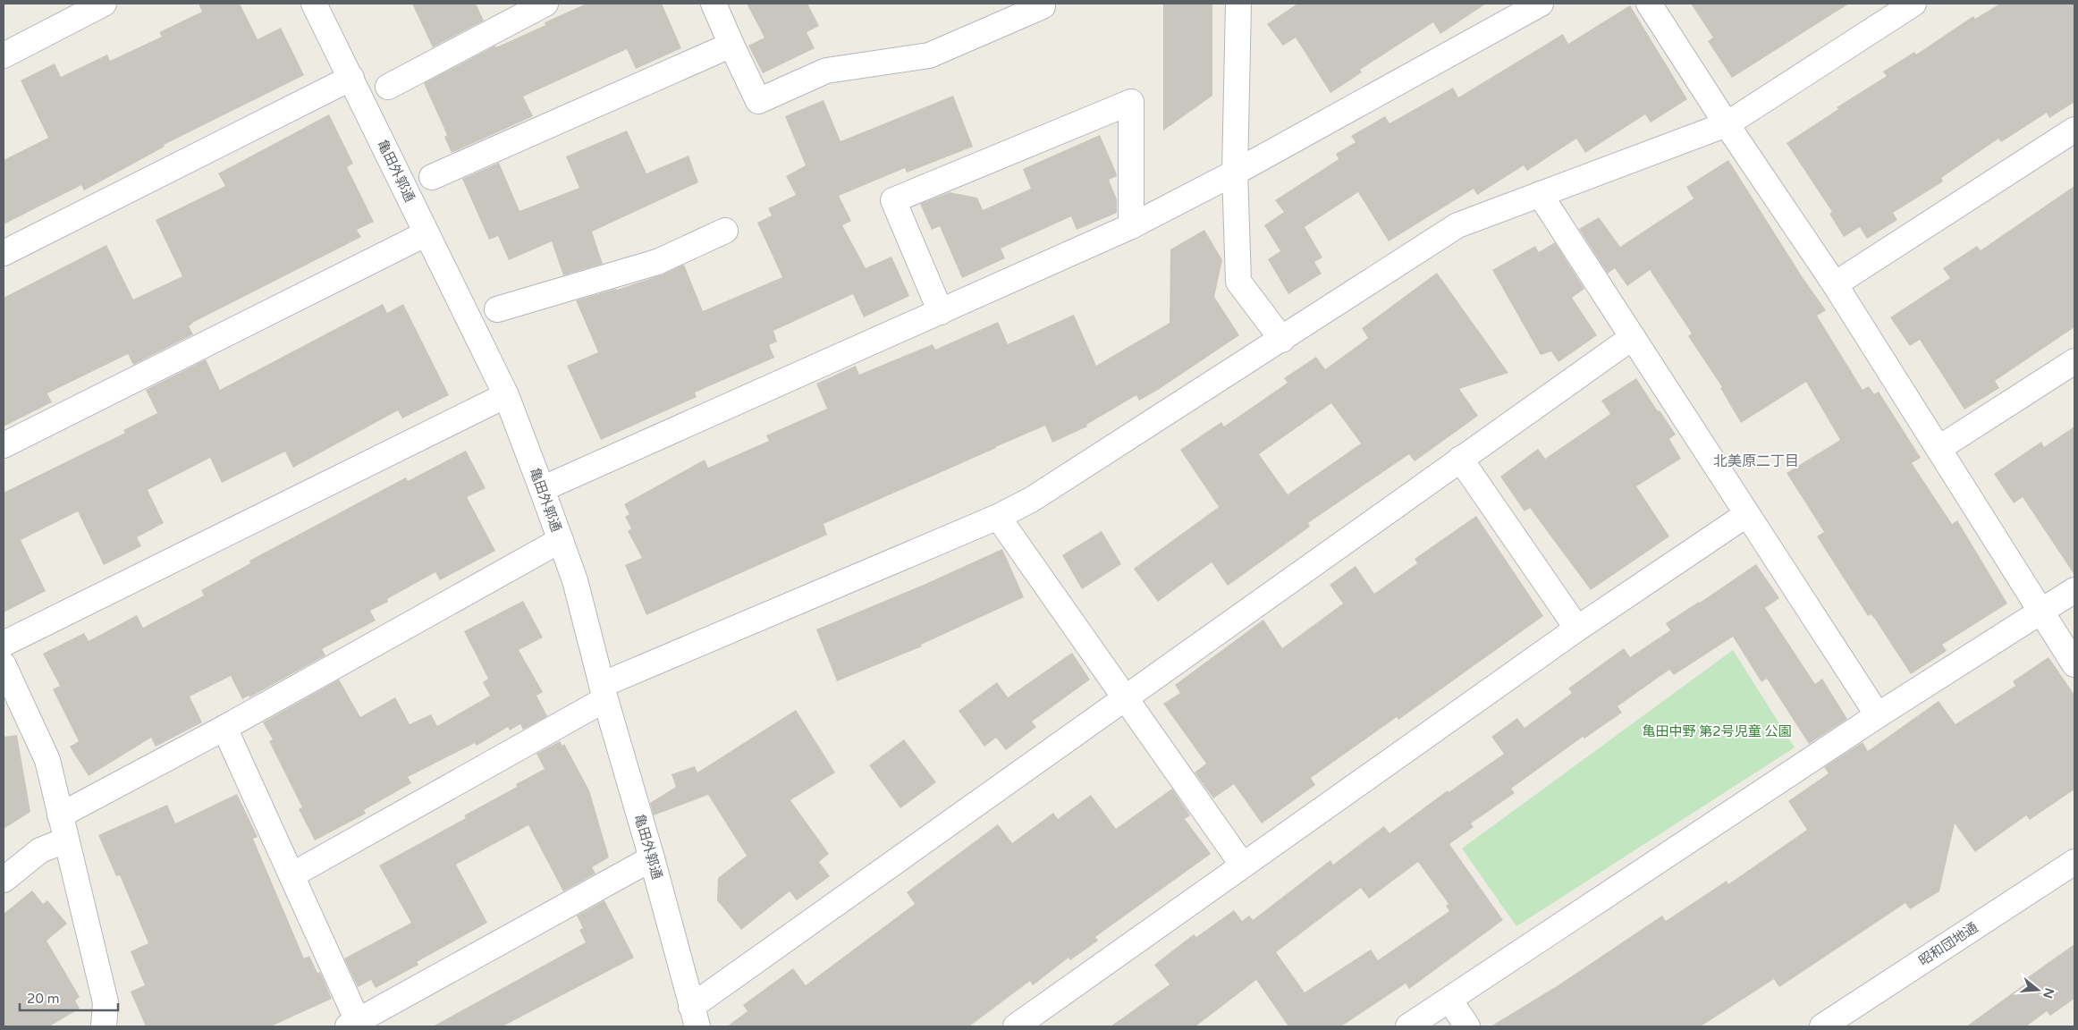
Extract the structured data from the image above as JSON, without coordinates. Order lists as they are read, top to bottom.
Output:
{
  "streets": {
    "street": ["亀田外郭通", "昭和団地通"]
  },
  "districts": ["北美原二丁目"],
  "parks": ["亀田中野 第2号児童 公園"],
  "scale_bar": "20 m",
  "north": "right"
}
